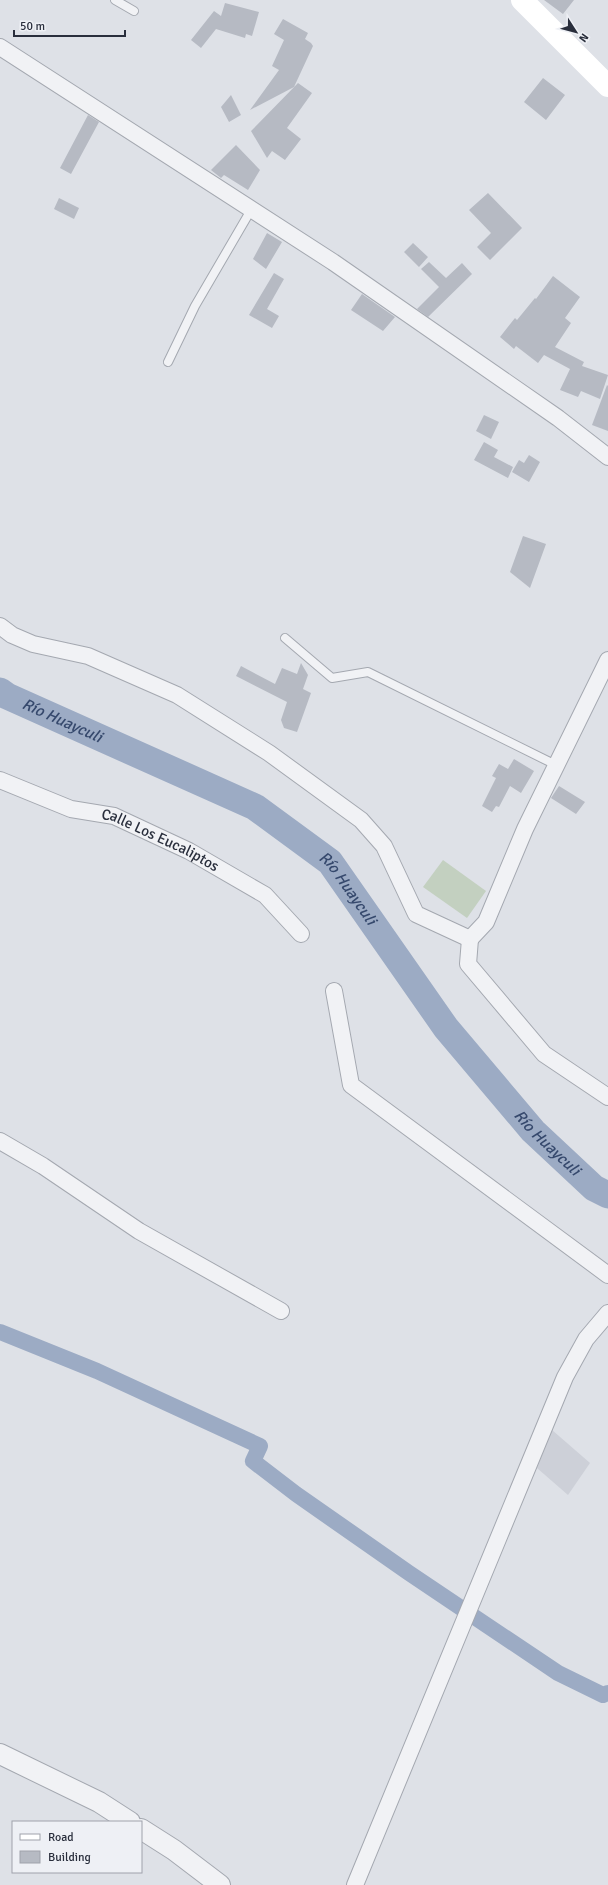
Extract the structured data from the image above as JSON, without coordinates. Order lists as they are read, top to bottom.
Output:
{
  "streets": {
    "street": ["Calle Los Eucaliptos"]
  },
  "water": ["Río Huayculi"],
  "legend": ["Road", "Building"],
  "scale_bar": "50 m",
  "north": "bottom right"
}
